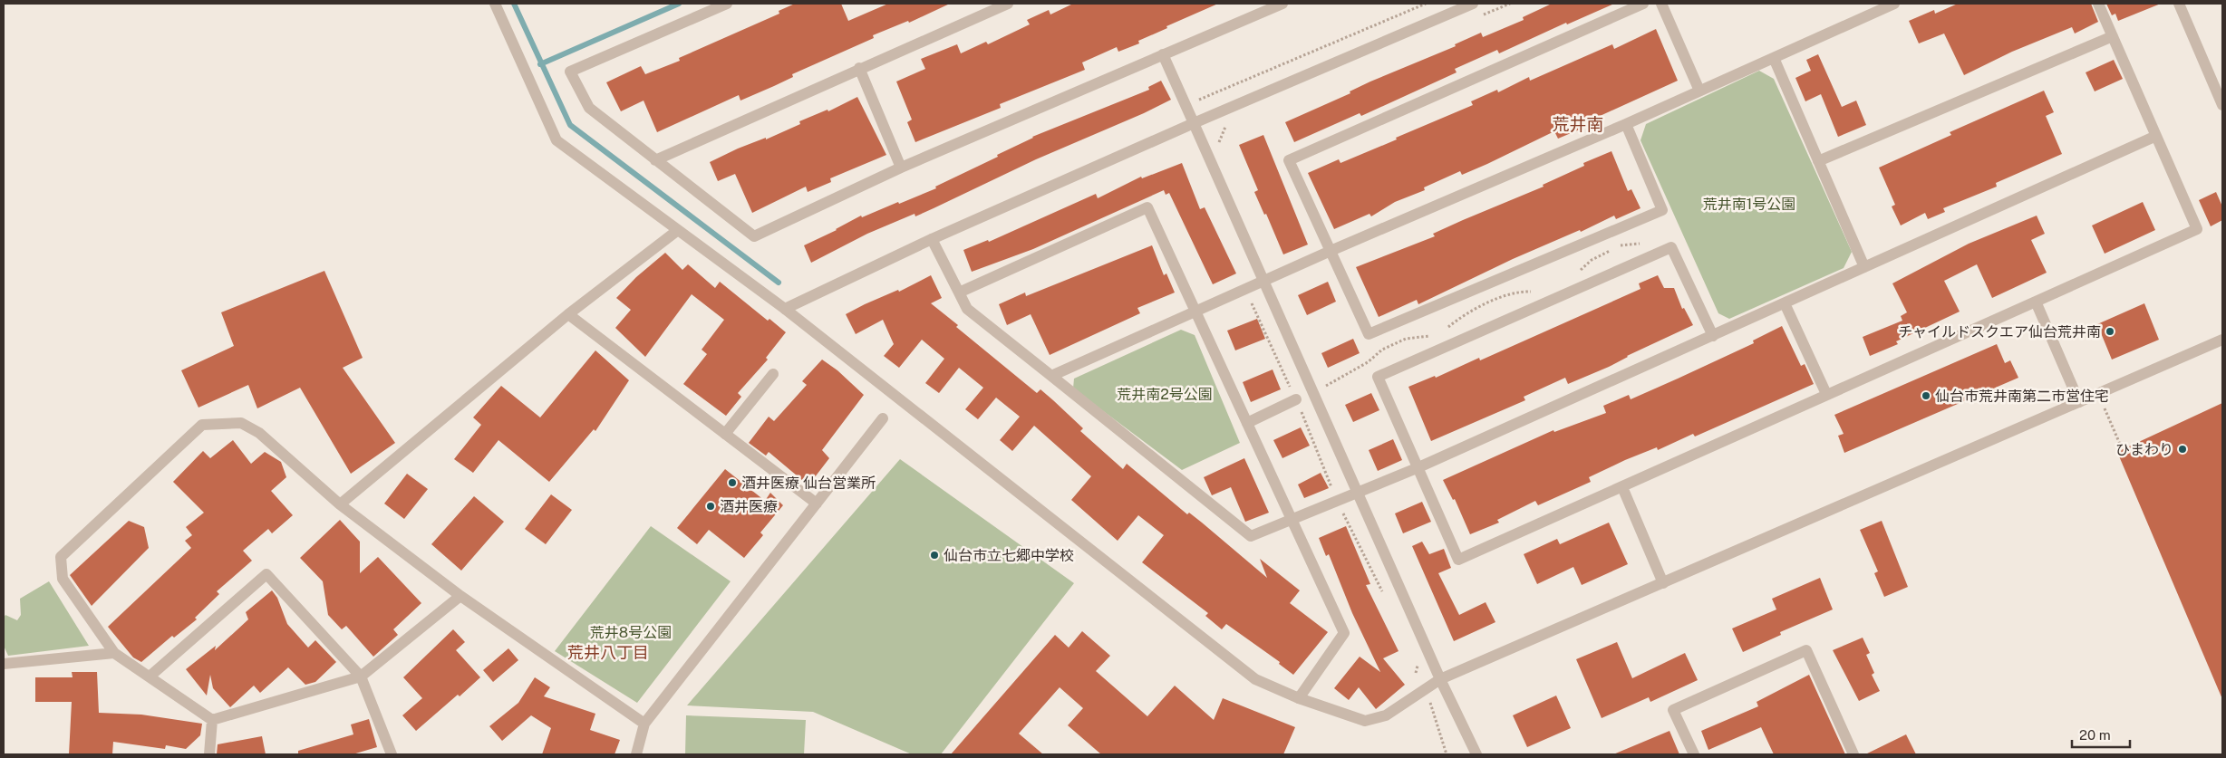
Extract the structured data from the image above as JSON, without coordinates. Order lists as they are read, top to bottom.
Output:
{
  "districts": ["荒井南", "荒井八丁目"],
  "parks": ["荒井南1号公園", "荒井南2号公園", "荒井8号公園"],
  "places": [
    "チャイルドスクエア仙台荒井南",
    "仙台市荒井南第二市営住宅",
    "ひまわり",
    "酒井医療 仙台営業所",
    "酒井医療",
    "仙台市立七郷中学校"
  ],
  "scale_bar": "20 m"
}
